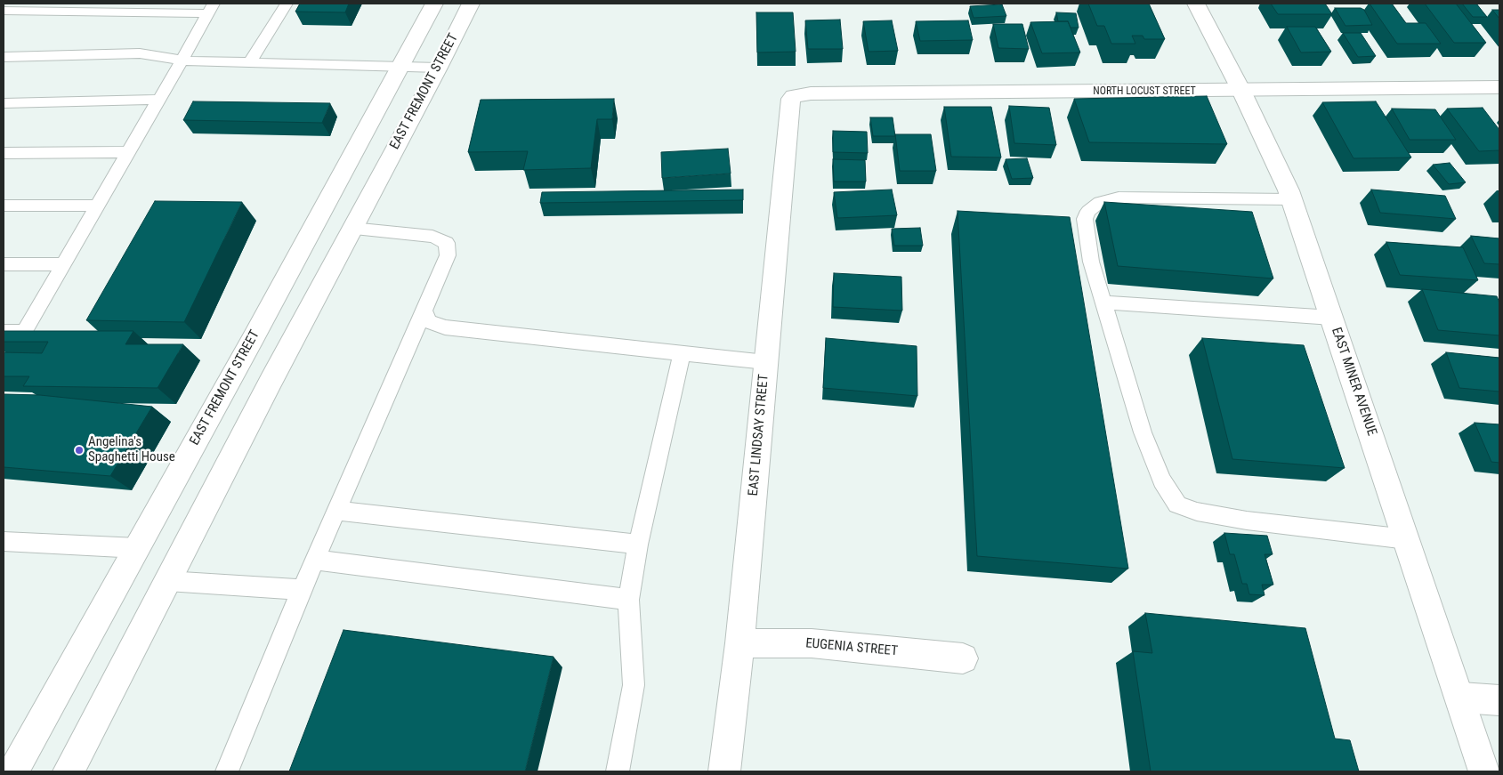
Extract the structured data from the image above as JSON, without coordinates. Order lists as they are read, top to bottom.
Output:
{
  "streets": {
    "street": [
      "EAST FREMONT STREET",
      "NORTH LOCUST STREET",
      "EAST MINER AVENUE",
      "EAST LINDSAY STREET",
      "EUGENIA STREET"
    ]
  },
  "crossings": [
    ["NORTH LOCUST STREET", "EAST MINER AVENUE"],
    ["NORTH LOCUST STREET", "EAST LINDSAY STREET"],
    ["EAST LINDSAY STREET", "EUGENIA STREET"]
  ],
  "places": ["Angelina's Spaghetti House"]
}
